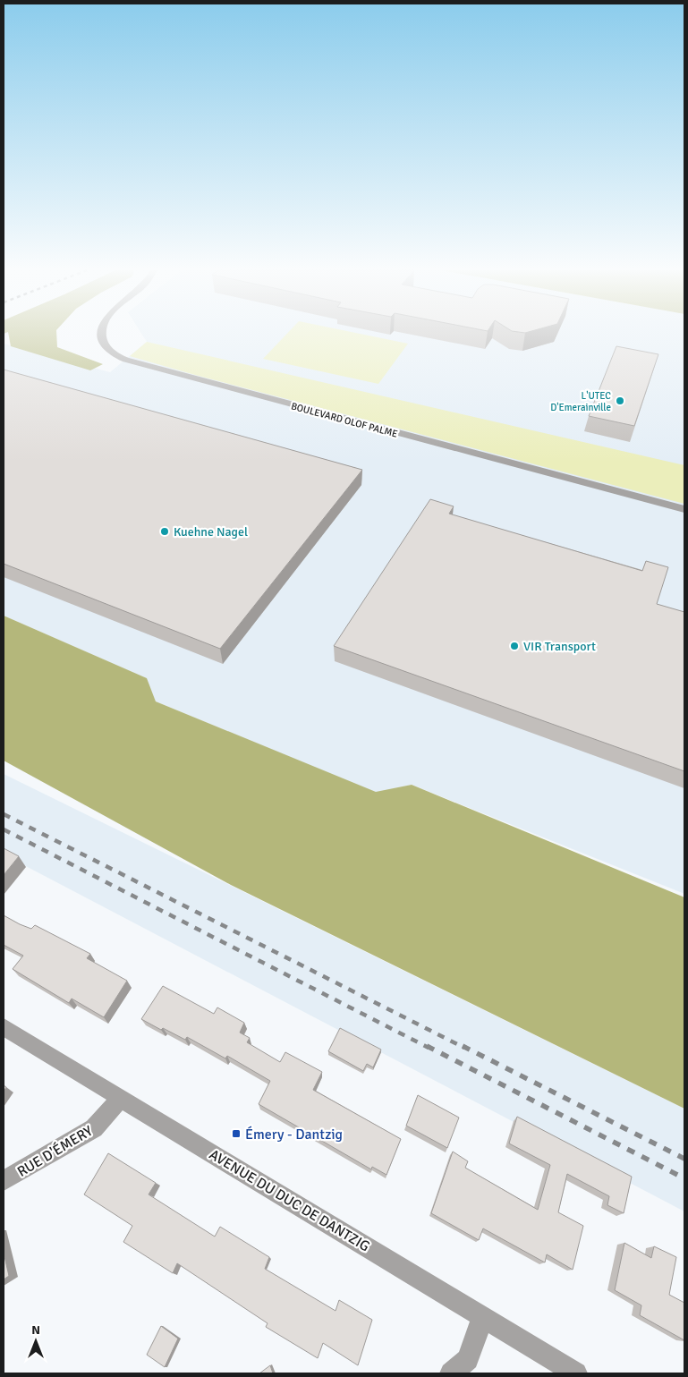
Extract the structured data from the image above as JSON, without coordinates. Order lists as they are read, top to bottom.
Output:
{
  "streets": {
    "street": ["BOULEVARD OLOF PALME", "RUE D'ÉMERY", "AVENUE DU DUC DE DANTZIG"]
  },
  "crossings": [
    ["RUE D'ÉMERY", "AVENUE DU DUC DE DANTZIG"]
  ],
  "places": {
    "other": ["L'UTEC D'Emerainville", "Kuehne Nagel", "VIR Transport"],
    "transit": ["Émery - Dantzig"]
  },
  "north": "top"
}
